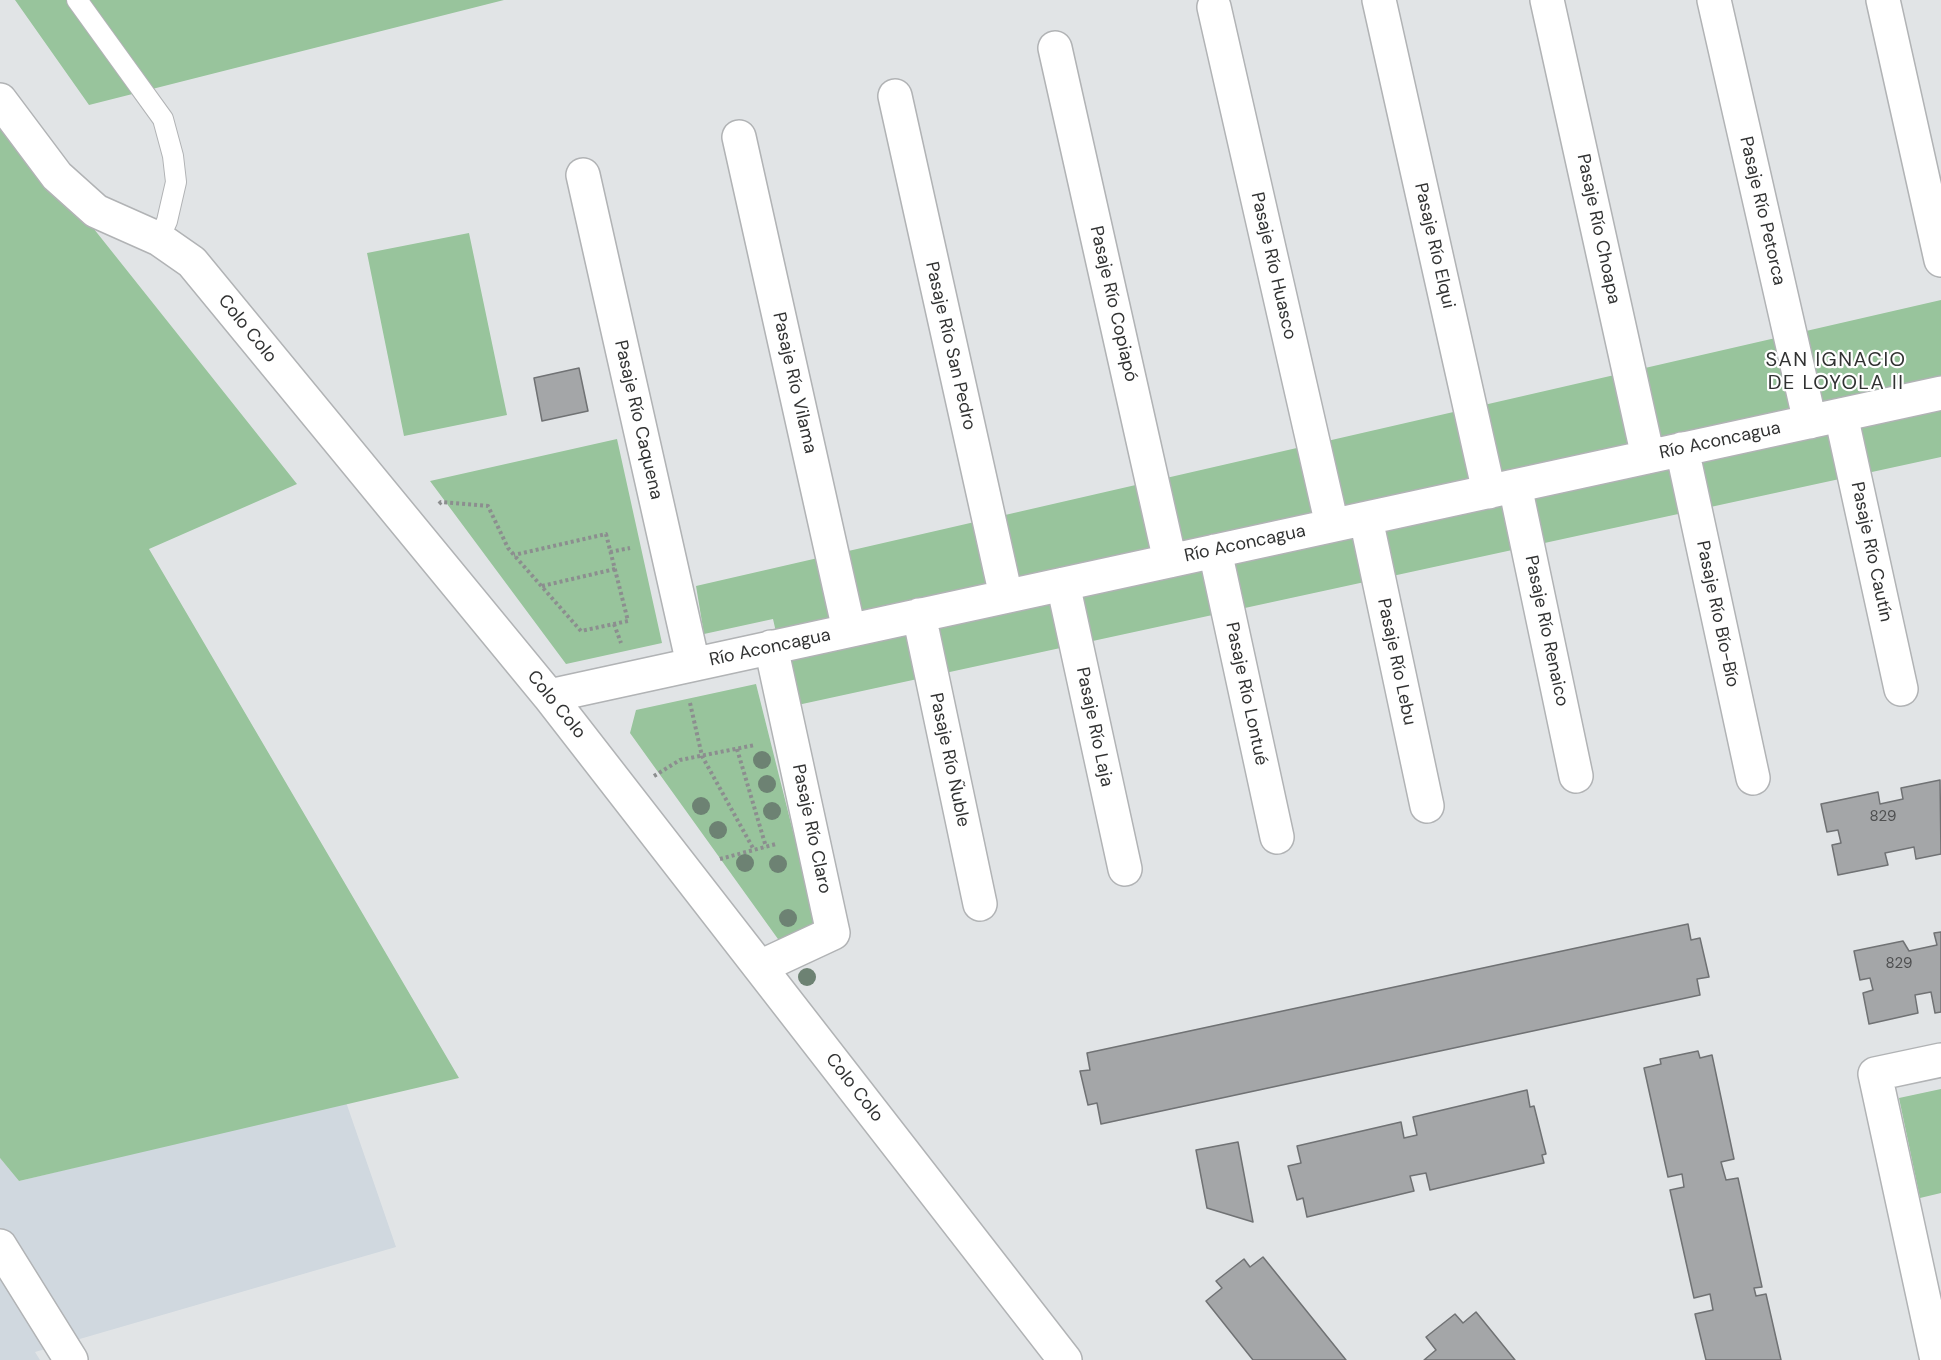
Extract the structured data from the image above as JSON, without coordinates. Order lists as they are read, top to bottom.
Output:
{
  "streets": {
    "street": [
      "Pasaje Río Petorca",
      "Pasaje Río Choapa",
      "Pasaje Río Elqui",
      "Pasaje Río Huasco",
      "Pasaje Río Copiapó",
      "Colo Colo",
      "Pasaje Río San Pedro",
      "Pasaje Río Vilama",
      "Pasaje Río Caquena",
      "Río Aconcagua",
      "Pasaje Río Cautín",
      "Pasaje Río Bío-Bío",
      "Pasaje Río Renaico",
      "Pasaje Río Lebu",
      "Pasaje Río Lontué",
      "Pasaje Río Laja",
      "Pasaje Río Ñuble",
      "Pasaje Río Claro"
    ]
  },
  "crossings": [
    ["Pasaje Río Petorca", "Río Aconcagua"],
    ["Pasaje Río Choapa", "Río Aconcagua"],
    ["Pasaje Río Elqui", "Río Aconcagua"],
    ["Pasaje Río Elqui", "Pasaje Río Renaico"],
    ["Pasaje Río Huasco", "Río Aconcagua"],
    ["Pasaje Río Copiapó", "Río Aconcagua"],
    ["Colo Colo", "Río Aconcagua"],
    ["Colo Colo", "Pasaje Río Claro"],
    ["Pasaje Río San Pedro", "Río Aconcagua"],
    ["Pasaje Río Vilama", "Río Aconcagua"],
    ["Pasaje Río Caquena", "Río Aconcagua"],
    ["Río Aconcagua", "Pasaje Río Cautín"],
    ["Río Aconcagua", "Pasaje Río Bío-Bío"],
    ["Río Aconcagua", "Pasaje Río Renaico"],
    ["Río Aconcagua", "Pasaje Río Lebu"],
    ["Río Aconcagua", "Pasaje Río Lontué"],
    ["Río Aconcagua", "Pasaje Río Laja"],
    ["Río Aconcagua", "Pasaje Río Ñuble"],
    ["Río Aconcagua", "Pasaje Río Claro"]
  ],
  "districts": ["SAN IGNACIO DE LOYOLA II"],
  "house_numbers": ["829", "829"]
}
